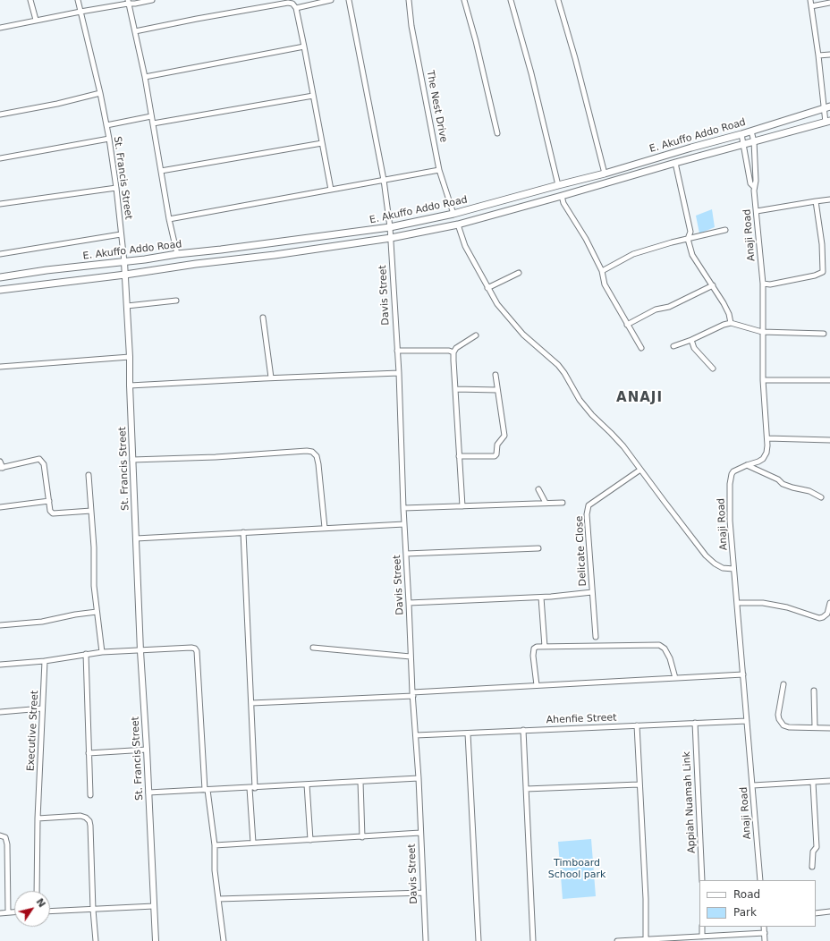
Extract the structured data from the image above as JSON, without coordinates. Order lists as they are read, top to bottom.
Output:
{
  "streets": {
    "main road": ["E. Akuffo Addo Road"],
    "street": [
      "The Nest Drive",
      "St. Francis Street",
      "Anaji Road",
      "Davis Street",
      "Delicate Close",
      "Ahenfie Street",
      "Executive Street",
      "Appiah Nuamah Link"
    ]
  },
  "crossings": [
    ["The Nest Drive", "E. Akuffo Addo Road"],
    ["E. Akuffo Addo Road", "St. Francis Street"],
    ["E. Akuffo Addo Road", "Anaji Road"],
    ["E. Akuffo Addo Road", "Davis Street"],
    ["Anaji Road", "Ahenfie Street"],
    ["Davis Street", "Ahenfie Street"],
    ["Ahenfie Street", "Appiah Nuamah Link"]
  ],
  "districts": ["ANAJI"],
  "parks": ["Timboard School park"],
  "legend": ["Road", "Park"],
  "north": "top right"
}
